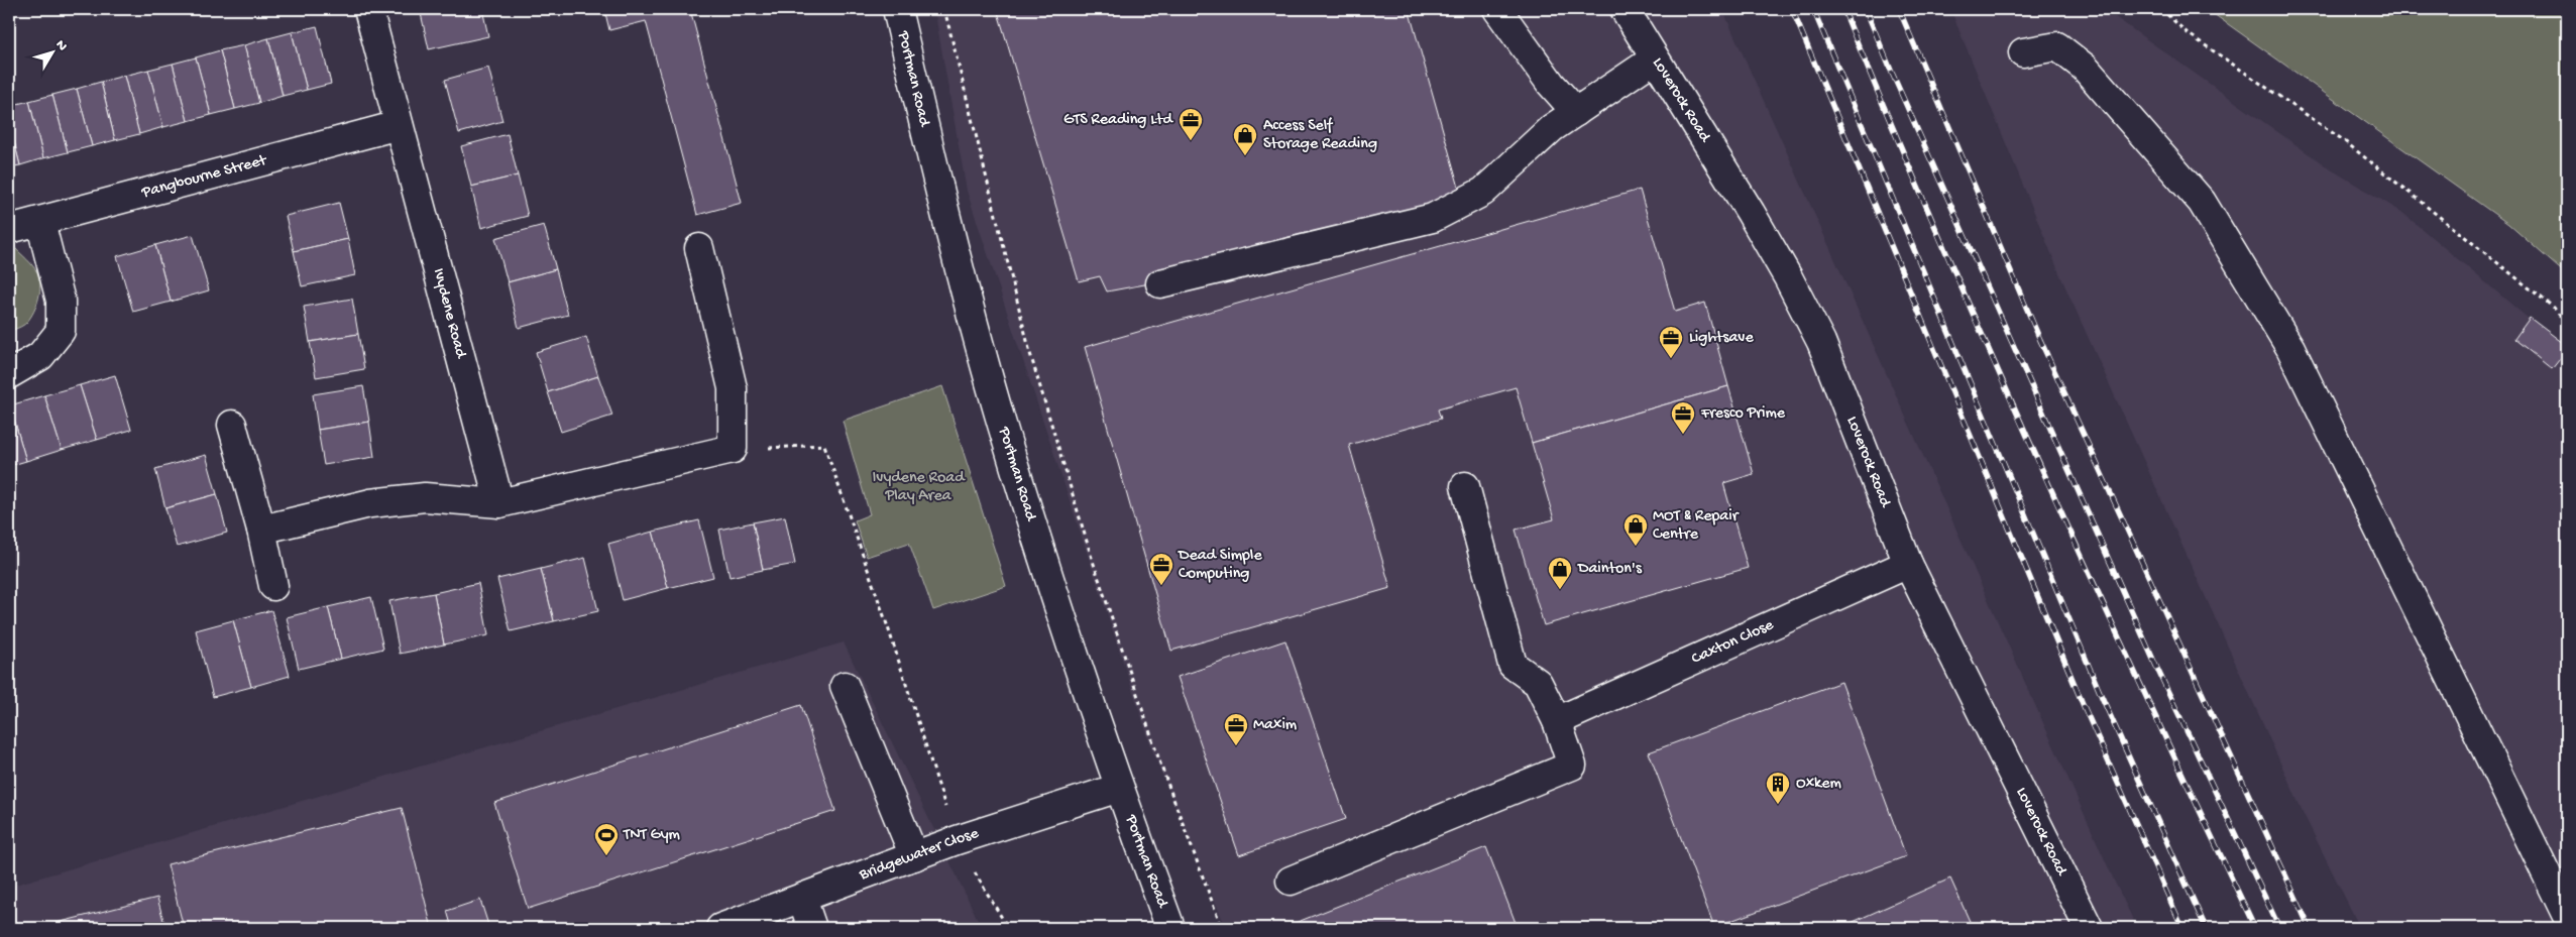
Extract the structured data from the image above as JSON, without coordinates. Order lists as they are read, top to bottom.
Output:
{
  "streets": {
    "street": [
      "Portman Road",
      "Loverock Road",
      "Pangbourne Street",
      "Ivydene Road",
      "Caxton Close",
      "Bridgewater Close"
    ]
  },
  "crossings": [
    ["Portman Road", "Bridgewater Close"],
    ["Loverock Road", "Caxton Close"],
    ["Pangbourne Street", "Ivydene Road"]
  ],
  "parks": ["Ivydene Road Play Area"],
  "places": {
    "office": [
      "GTS Reading Ltd",
      "Lightsave",
      "Fresco Prime",
      "Dead Simple Computing",
      "Maxim"
    ],
    "shop": ["Access Self Storage Reading", "MOT & Repair Centre", "Dainton's"],
    "building": ["Oxkem"],
    "sports": ["TNT Gym"]
  },
  "north": "top right"
}
